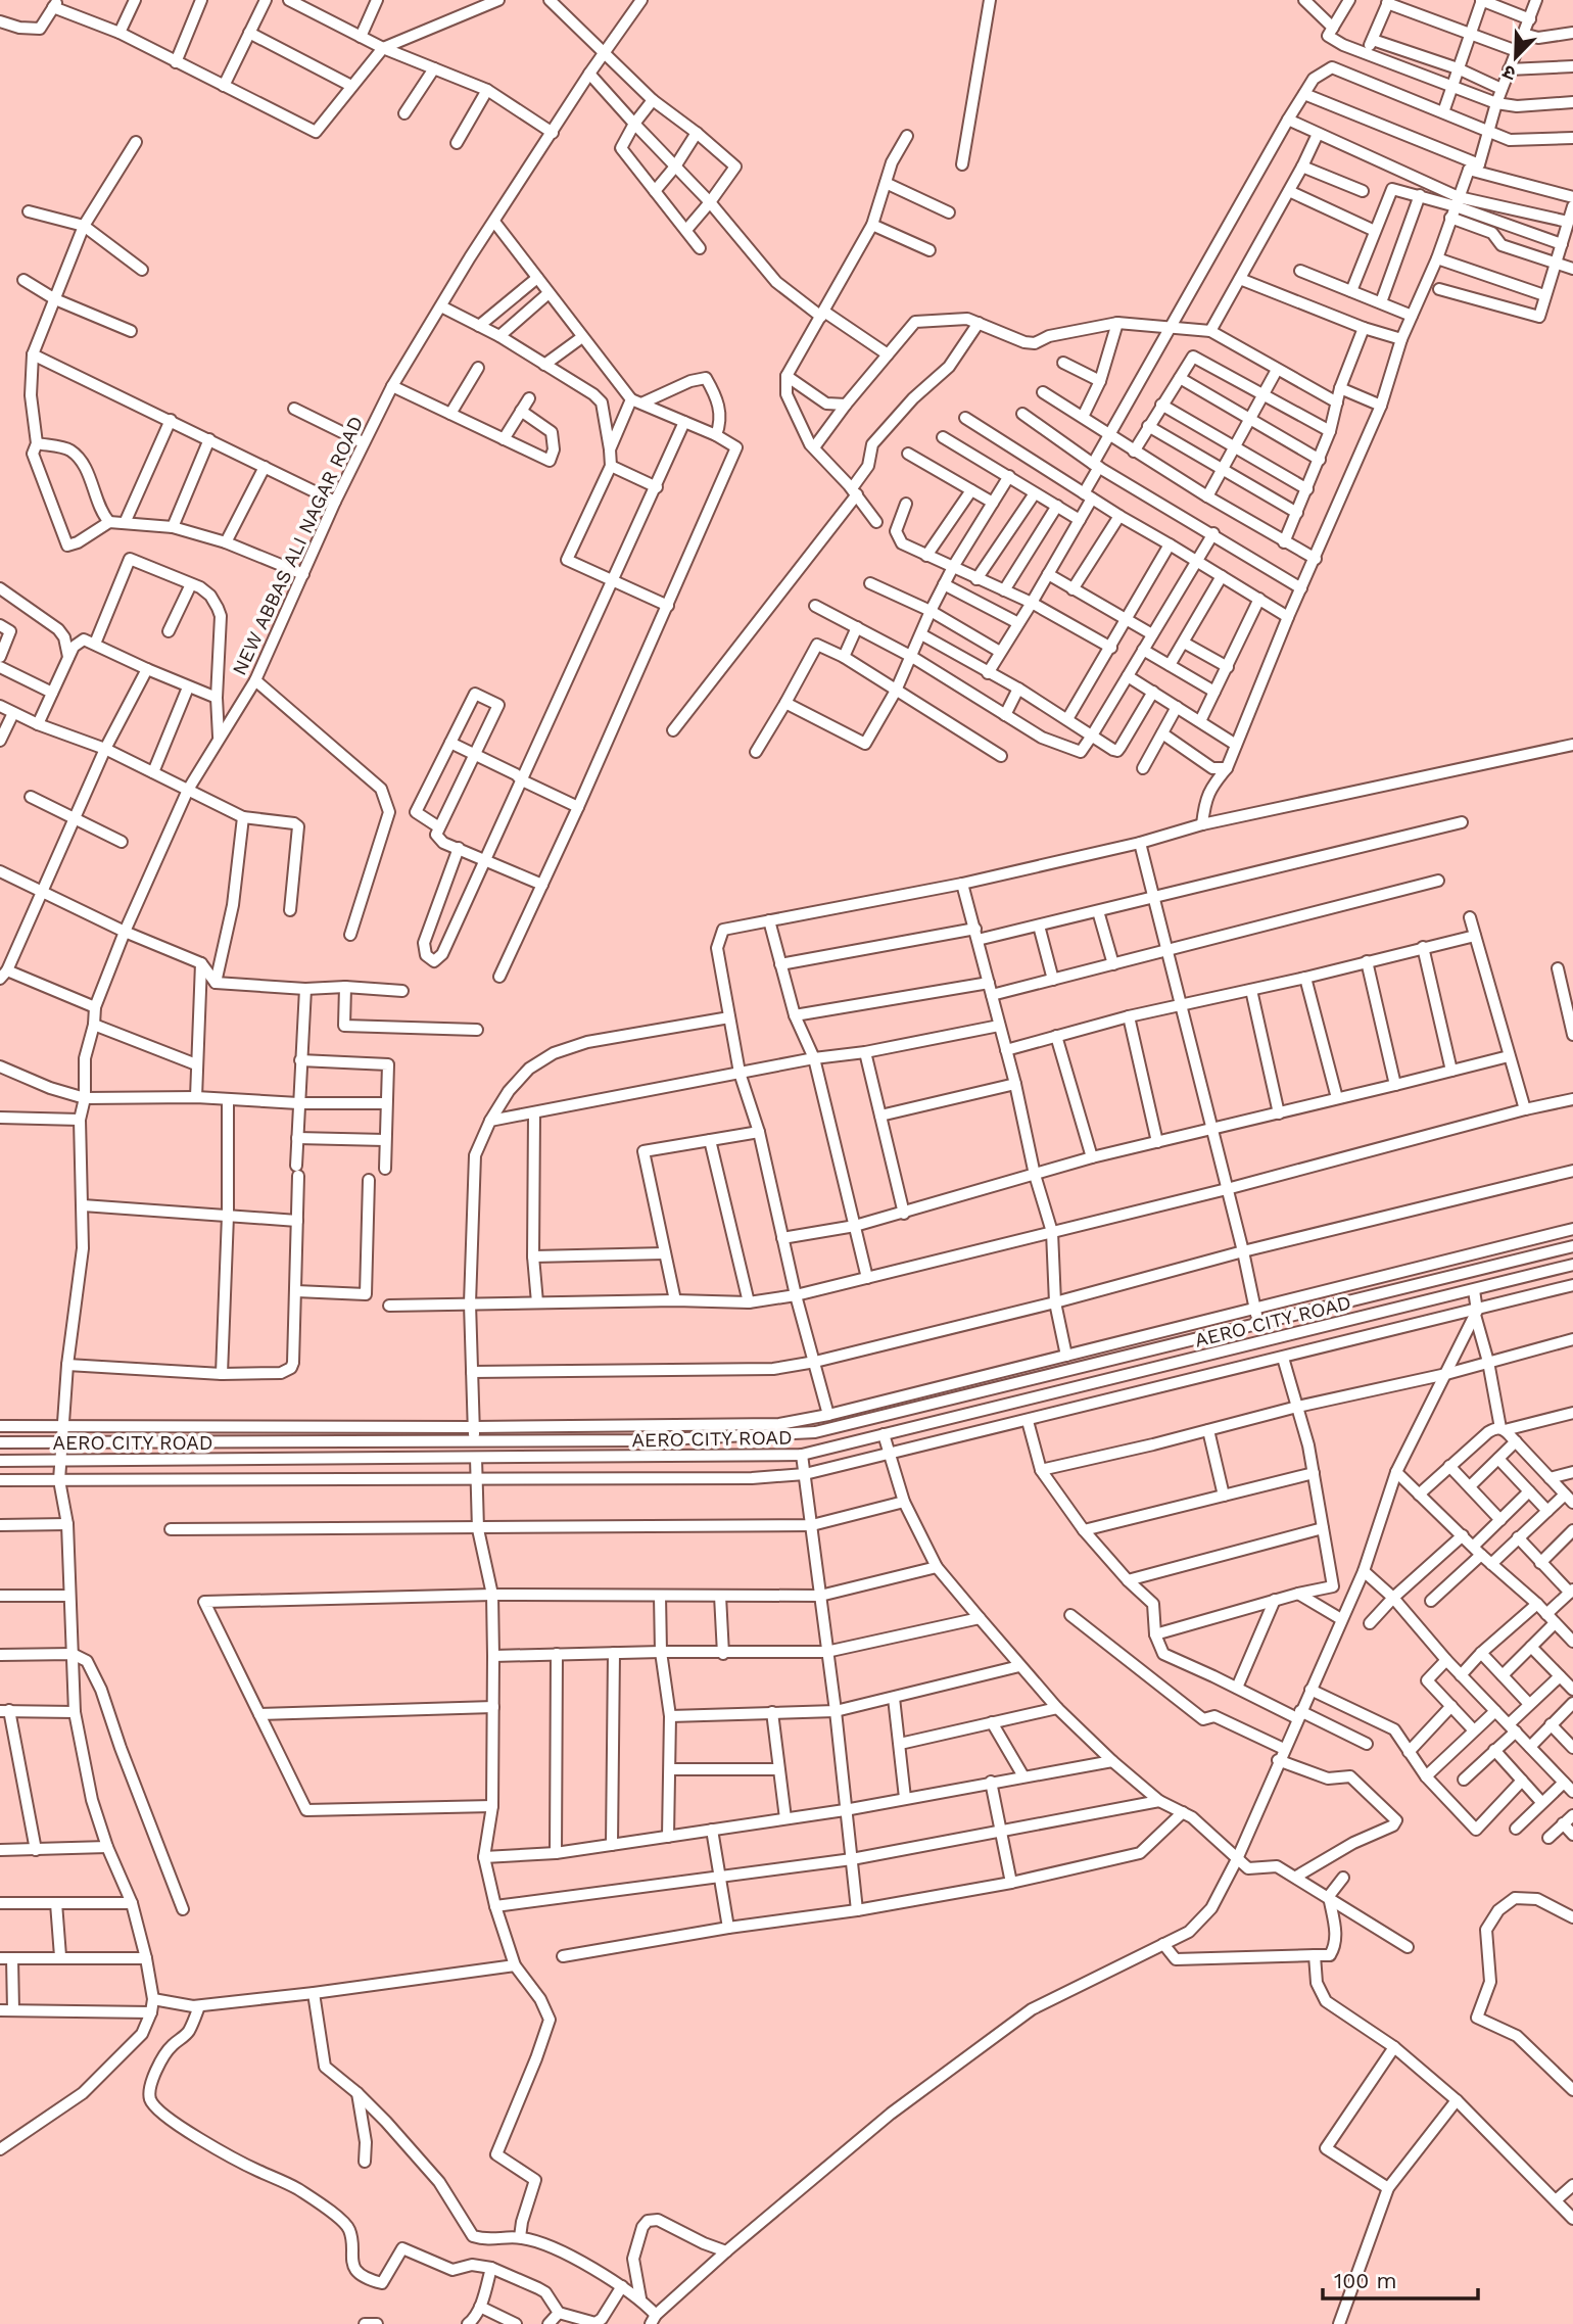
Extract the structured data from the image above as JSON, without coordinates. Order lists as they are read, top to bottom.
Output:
{
  "streets": {
    "street": ["NEW ABBAS ALI NAGAR ROAD", "AERO CITY ROAD"]
  },
  "crossings": [
    ["NEW ABBAS ALI NAGAR ROAD", "AERO CITY ROAD"]
  ],
  "scale_bar": "100 m",
  "north": "bottom left"
}
